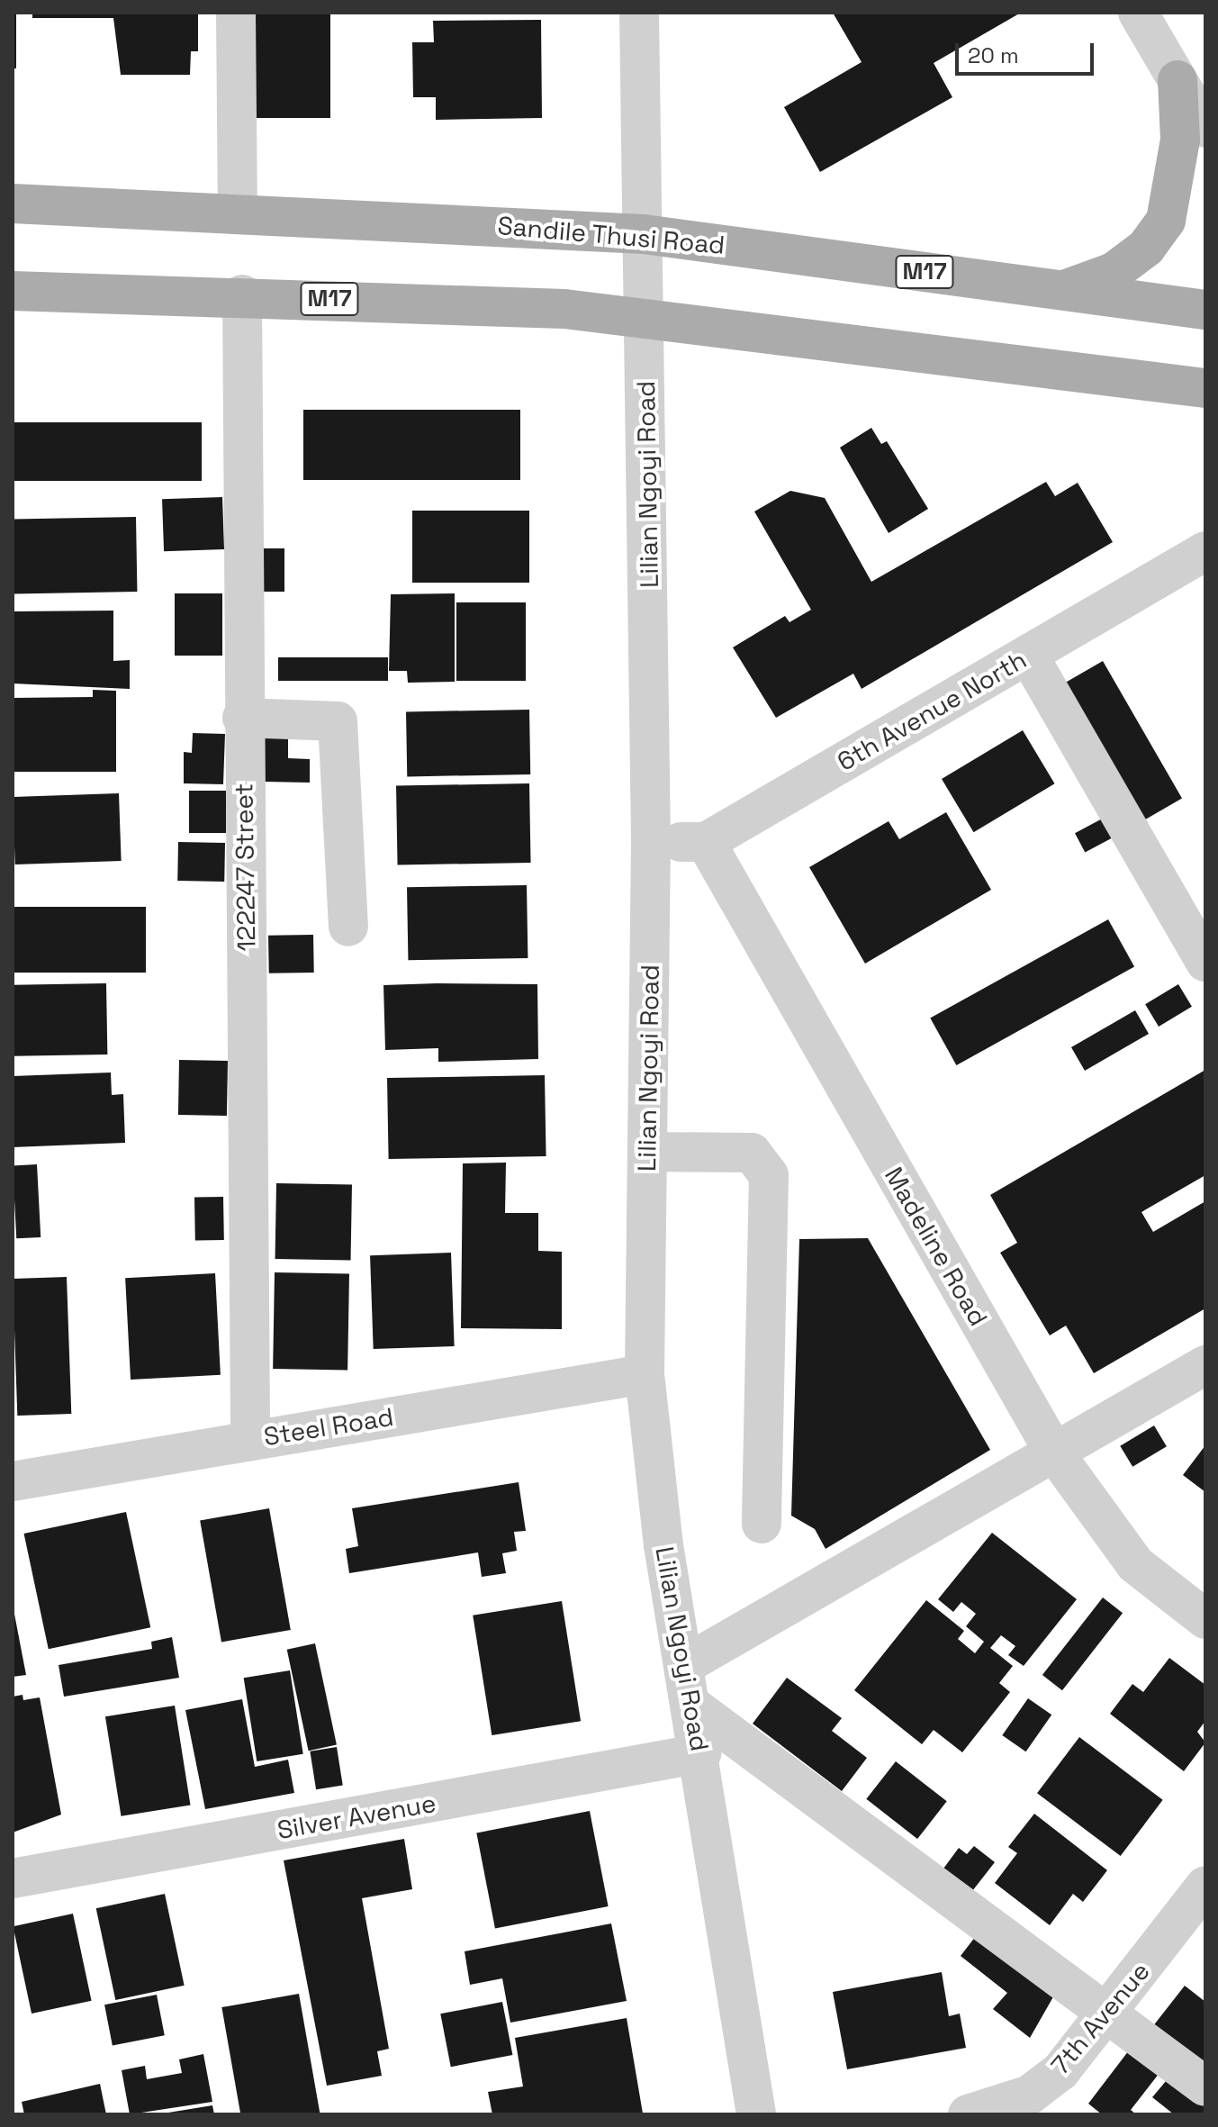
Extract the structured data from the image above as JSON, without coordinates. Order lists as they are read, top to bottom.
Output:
{
  "streets": {
    "main road": ["Sandile Thusi Road", "M17"],
    "street": [
      "Lilian Ngoyi Road",
      "6th Avenue North",
      "122247 Street",
      "Madeline Road",
      "Steel Road",
      "Silver Avenue",
      "7th Avenue"
    ]
  },
  "crossings": [
    ["Sandile Thusi Road", "Lilian Ngoyi Road"],
    ["M17", "Lilian Ngoyi Road"],
    ["M17", "122247 Street"],
    ["Lilian Ngoyi Road", "Steel Road"],
    ["Lilian Ngoyi Road", "Silver Avenue"],
    ["6th Avenue North", "Madeline Road"],
    ["122247 Street", "Steel Road"]
  ],
  "scale_bar": "20 m"
}
